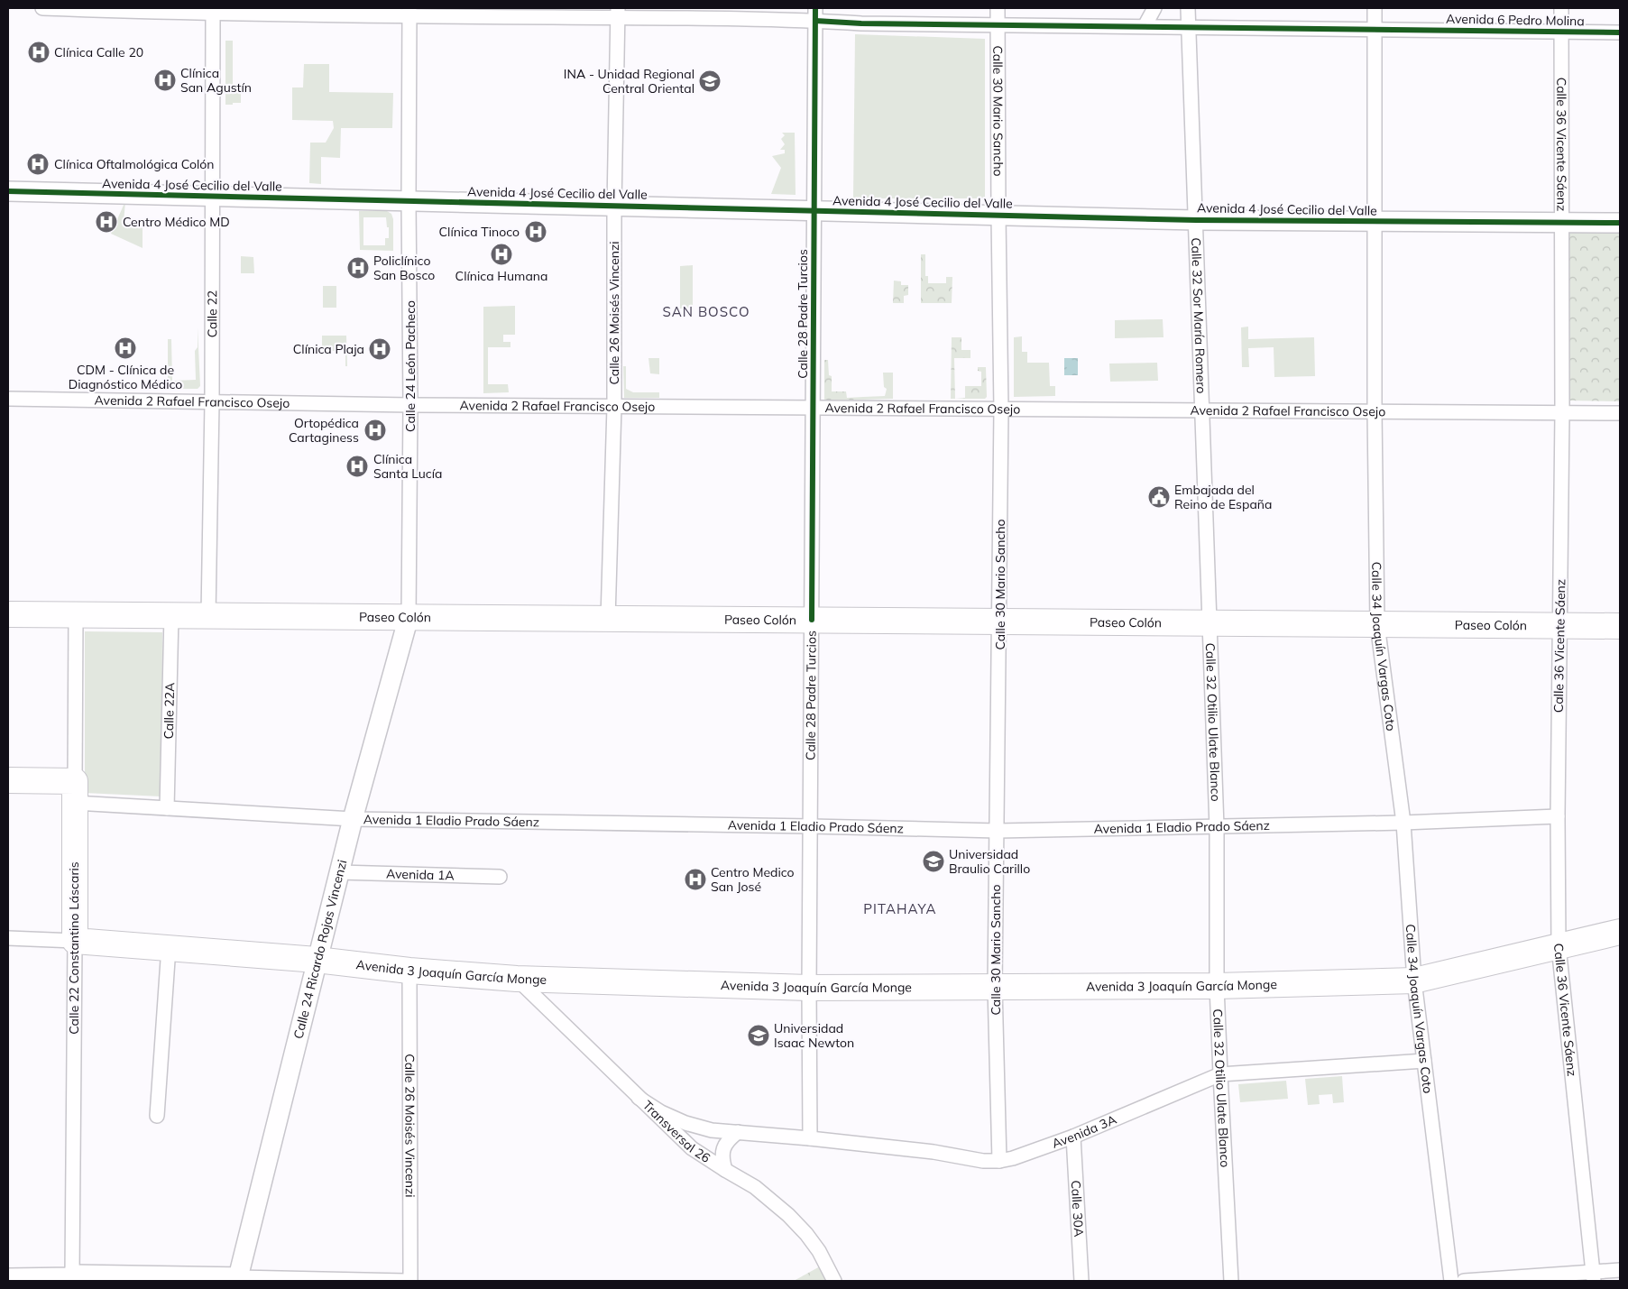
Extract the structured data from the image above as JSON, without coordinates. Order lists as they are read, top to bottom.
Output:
{
  "streets": {
    "highway": [
      "Paseo Colón",
      "Avenida 1 Eladio Prado Sáenz",
      "Calle 22 Constantino Láscaris",
      "Avenida 3 Joaquín García Monge"
    ],
    "street": [
      "Avenida 6 Pedro Molina",
      "Calle 30 Mario Sancho",
      "Calle 36 Vicente Sáenz",
      "Avenida 4 José Cecilio del Valle",
      "Calle 26 Moisés Vincenzi",
      "Calle 22",
      "Calle 28 Padre Turcios",
      "Calle 32 Sor María Romero",
      "Calle 24 León Pacheco",
      "Avenida 2 Rafael Francisco Osejo",
      "Calle 34 Joaquín Vargas Coto",
      "Calle 22A",
      "Calle 32 Otilio Ulate Blanco",
      "Avenida 1A",
      "Calle 24 Ricardo Rojas Vincenzi",
      "Transversal 26",
      "Avenida 3A",
      "Calle 30A"
    ]
  },
  "crossings": [
    ["Avenida 6 Pedro Molina", "Calle 30 Mario Sancho"],
    ["Avenida 6 Pedro Molina", "Calle 36 Vicente Sáenz"],
    ["Avenida 6 Pedro Molina", "Calle 26 Moisés Vincenzi"],
    ["Avenida 6 Pedro Molina", "Calle 22"],
    ["Avenida 6 Pedro Molina", "Calle 28 Padre Turcios"],
    ["Avenida 6 Pedro Molina", "Calle 32 Sor María Romero"],
    ["Avenida 6 Pedro Molina", "Calle 24 León Pacheco"],
    ["Avenida 6 Pedro Molina", "Calle 34 Joaquín Vargas Coto"],
    ["Calle 30 Mario Sancho", "Avenida 4 José Cecilio del Valle"],
    ["Calle 30 Mario Sancho", "Avenida 2 Rafael Francisco Osejo"],
    ["Calle 30 Mario Sancho", "Paseo Colón"],
    ["Calle 30 Mario Sancho", "Avenida 1 Eladio Prado Sáenz"],
    ["Calle 30 Mario Sancho", "Avenida 3 Joaquín García Monge"],
    ["Calle 30 Mario Sancho", "Avenida 3A"],
    ["Calle 36 Vicente Sáenz", "Avenida 4 José Cecilio del Valle"],
    ["Calle 36 Vicente Sáenz", "Avenida 2 Rafael Francisco Osejo"],
    ["Calle 36 Vicente Sáenz", "Paseo Colón"],
    ["Calle 36 Vicente Sáenz", "Avenida 1 Eladio Prado Sáenz"],
    ["Calle 36 Vicente Sáenz", "Avenida 3 Joaquín García Monge"],
    ["Avenida 4 José Cecilio del Valle", "Calle 26 Moisés Vincenzi"],
    ["Avenida 4 José Cecilio del Valle", "Calle 22"],
    ["Avenida 4 José Cecilio del Valle", "Calle 28 Padre Turcios"],
    ["Avenida 4 José Cecilio del Valle", "Calle 32 Sor María Romero"],
    ["Avenida 4 José Cecilio del Valle", "Calle 24 León Pacheco"],
    ["Avenida 4 José Cecilio del Valle", "Calle 34 Joaquín Vargas Coto"],
    ["Calle 26 Moisés Vincenzi", "Avenida 2 Rafael Francisco Osejo"],
    ["Calle 26 Moisés Vincenzi", "Paseo Colón"],
    ["Calle 26 Moisés Vincenzi", "Avenida 3 Joaquín García Monge"],
    ["Calle 22", "Avenida 2 Rafael Francisco Osejo"],
    ["Calle 22", "Paseo Colón"],
    ["Calle 28 Padre Turcios", "Avenida 2 Rafael Francisco Osejo"],
    ["Calle 28 Padre Turcios", "Paseo Colón"],
    ["Calle 28 Padre Turcios", "Avenida 1 Eladio Prado Sáenz"],
    ["Calle 28 Padre Turcios", "Avenida 3 Joaquín García Monge"],
    ["Calle 28 Padre Turcios", "Avenida 3A"],
    ["Calle 32 Sor María Romero", "Avenida 2 Rafael Francisco Osejo"],
    ["Calle 32 Sor María Romero", "Paseo Colón"],
    ["Calle 32 Sor María Romero", "Calle 32 Otilio Ulate Blanco"],
    ["Calle 24 León Pacheco", "Avenida 2 Rafael Francisco Osejo"],
    ["Calle 24 León Pacheco", "Paseo Colón"],
    ["Calle 24 León Pacheco", "Calle 24 Ricardo Rojas Vincenzi"],
    ["Avenida 2 Rafael Francisco Osejo", "Calle 34 Joaquín Vargas Coto"],
    ["Paseo Colón", "Calle 34 Joaquín Vargas Coto"],
    ["Paseo Colón", "Calle 22A"],
    ["Paseo Colón", "Calle 32 Otilio Ulate Blanco"],
    ["Paseo Colón", "Calle 22 Constantino Láscaris"],
    ["Paseo Colón", "Calle 24 Ricardo Rojas Vincenzi"],
    ["Calle 34 Joaquín Vargas Coto", "Avenida 1 Eladio Prado Sáenz"],
    ["Calle 34 Joaquín Vargas Coto", "Avenida 3 Joaquín García Monge"],
    ["Calle 34 Joaquín Vargas Coto", "Avenida 3A"],
    ["Calle 22A", "Avenida 1 Eladio Prado Sáenz"],
    ["Calle 32 Otilio Ulate Blanco", "Avenida 1 Eladio Prado Sáenz"],
    ["Calle 32 Otilio Ulate Blanco", "Avenida 3 Joaquín García Monge"],
    ["Calle 32 Otilio Ulate Blanco", "Avenida 3A"],
    ["Avenida 1 Eladio Prado Sáenz", "Calle 22 Constantino Láscaris"],
    ["Avenida 1 Eladio Prado Sáenz", "Calle 24 Ricardo Rojas Vincenzi"],
    ["Avenida 1A", "Calle 24 Ricardo Rojas Vincenzi"],
    ["Calle 22 Constantino Láscaris", "Avenida 3 Joaquín García Monge"],
    ["Calle 24 Ricardo Rojas Vincenzi", "Avenida 3 Joaquín García Monge"],
    ["Avenida 3 Joaquín García Monge", "Transversal 26"],
    ["Transversal 26", "Avenida 3A"],
    ["Avenida 3A", "Calle 30A"]
  ],
  "districts": ["SAN BOSCO", "PITAHAYA"],
  "places": {
    "hospital": [
      "Clínica Calle 20",
      "Clínica San Agustín",
      "Clínica Oftalmológica Colón",
      "Centro Médico MD",
      "Clínica Tinoco",
      "Clínica Humana",
      "Policlínico San Bosco",
      "CDM - Clínica de Diagnóstico Médico",
      "Clínica Plaja",
      "Ortopédica Cartaginess",
      "Clínica Santa Lucía",
      "Centro Medico San José"
    ],
    "school or university": ["INA - Unidad Regional Central Oriental", "Universidad Braulio Carillo", "Universidad Isaac Newton"],
    "public building": ["Embajada del Reino de España"]
  }
}
